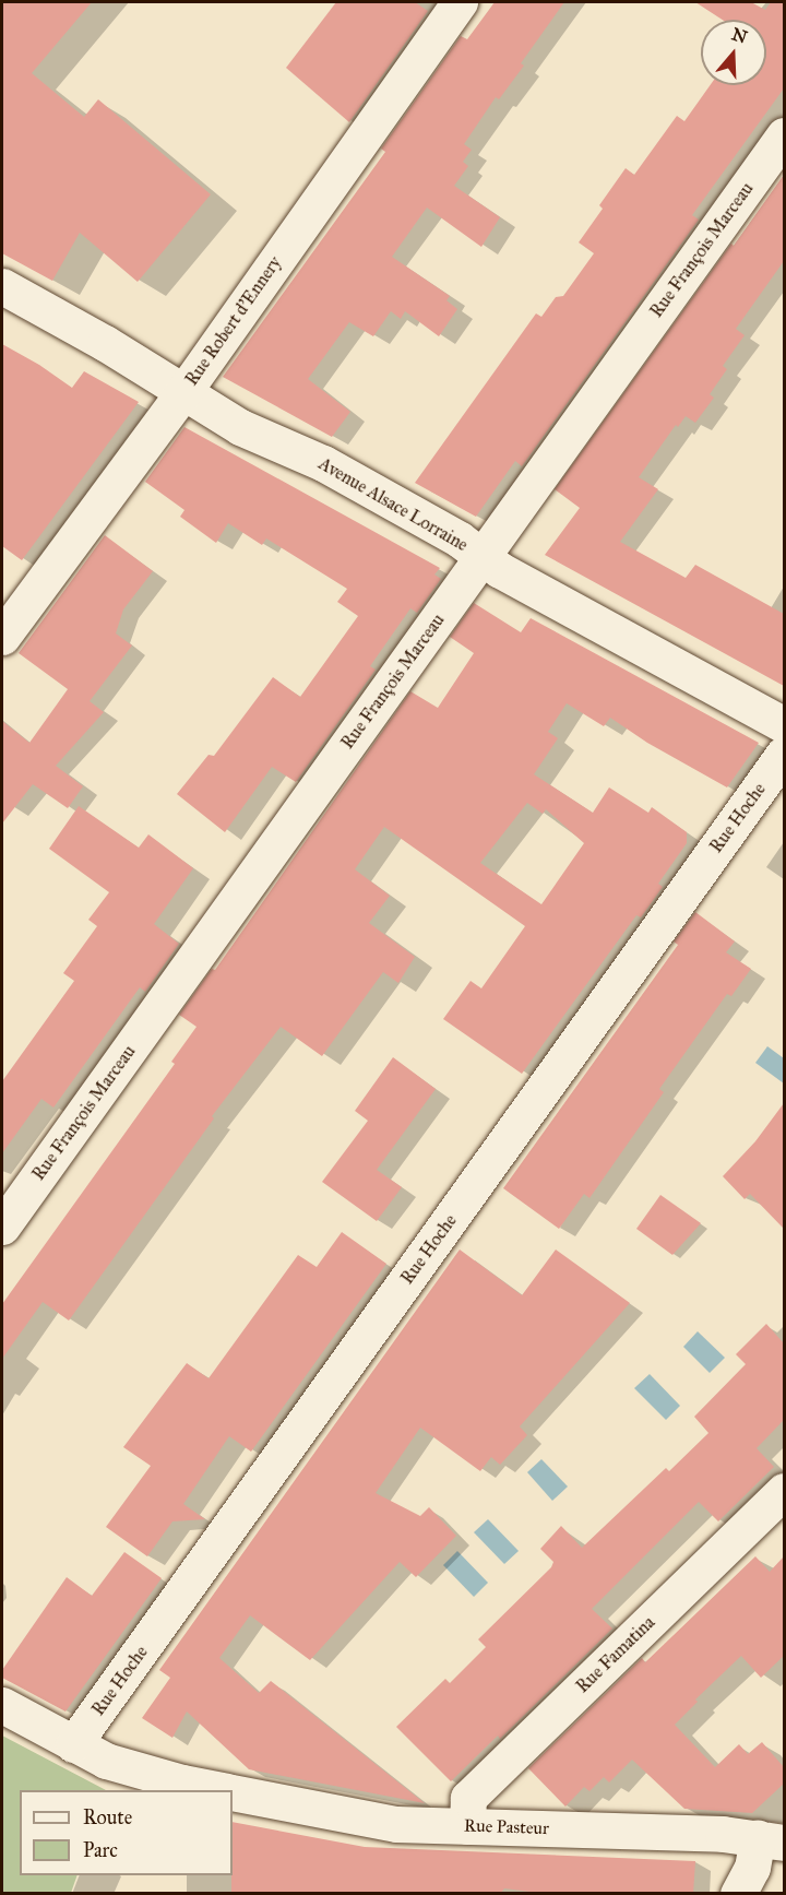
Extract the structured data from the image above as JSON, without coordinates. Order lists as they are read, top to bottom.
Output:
{
  "streets": {
    "street": [
      "Rue François Marceau",
      "Rue Robert d'Ennery",
      "Avenue Alsace Lorraine",
      "Rue Hoche",
      "Rue Famatina",
      "Rue Pasteur"
    ]
  },
  "crossings": [
    ["Rue François Marceau", "Avenue Alsace Lorraine"],
    ["Rue Robert d'Ennery", "Avenue Alsace Lorraine"],
    ["Rue Hoche", "Rue Pasteur"],
    ["Rue Famatina", "Rue Pasteur"]
  ],
  "legend": ["Route", "Parc"],
  "north": "top"
}
